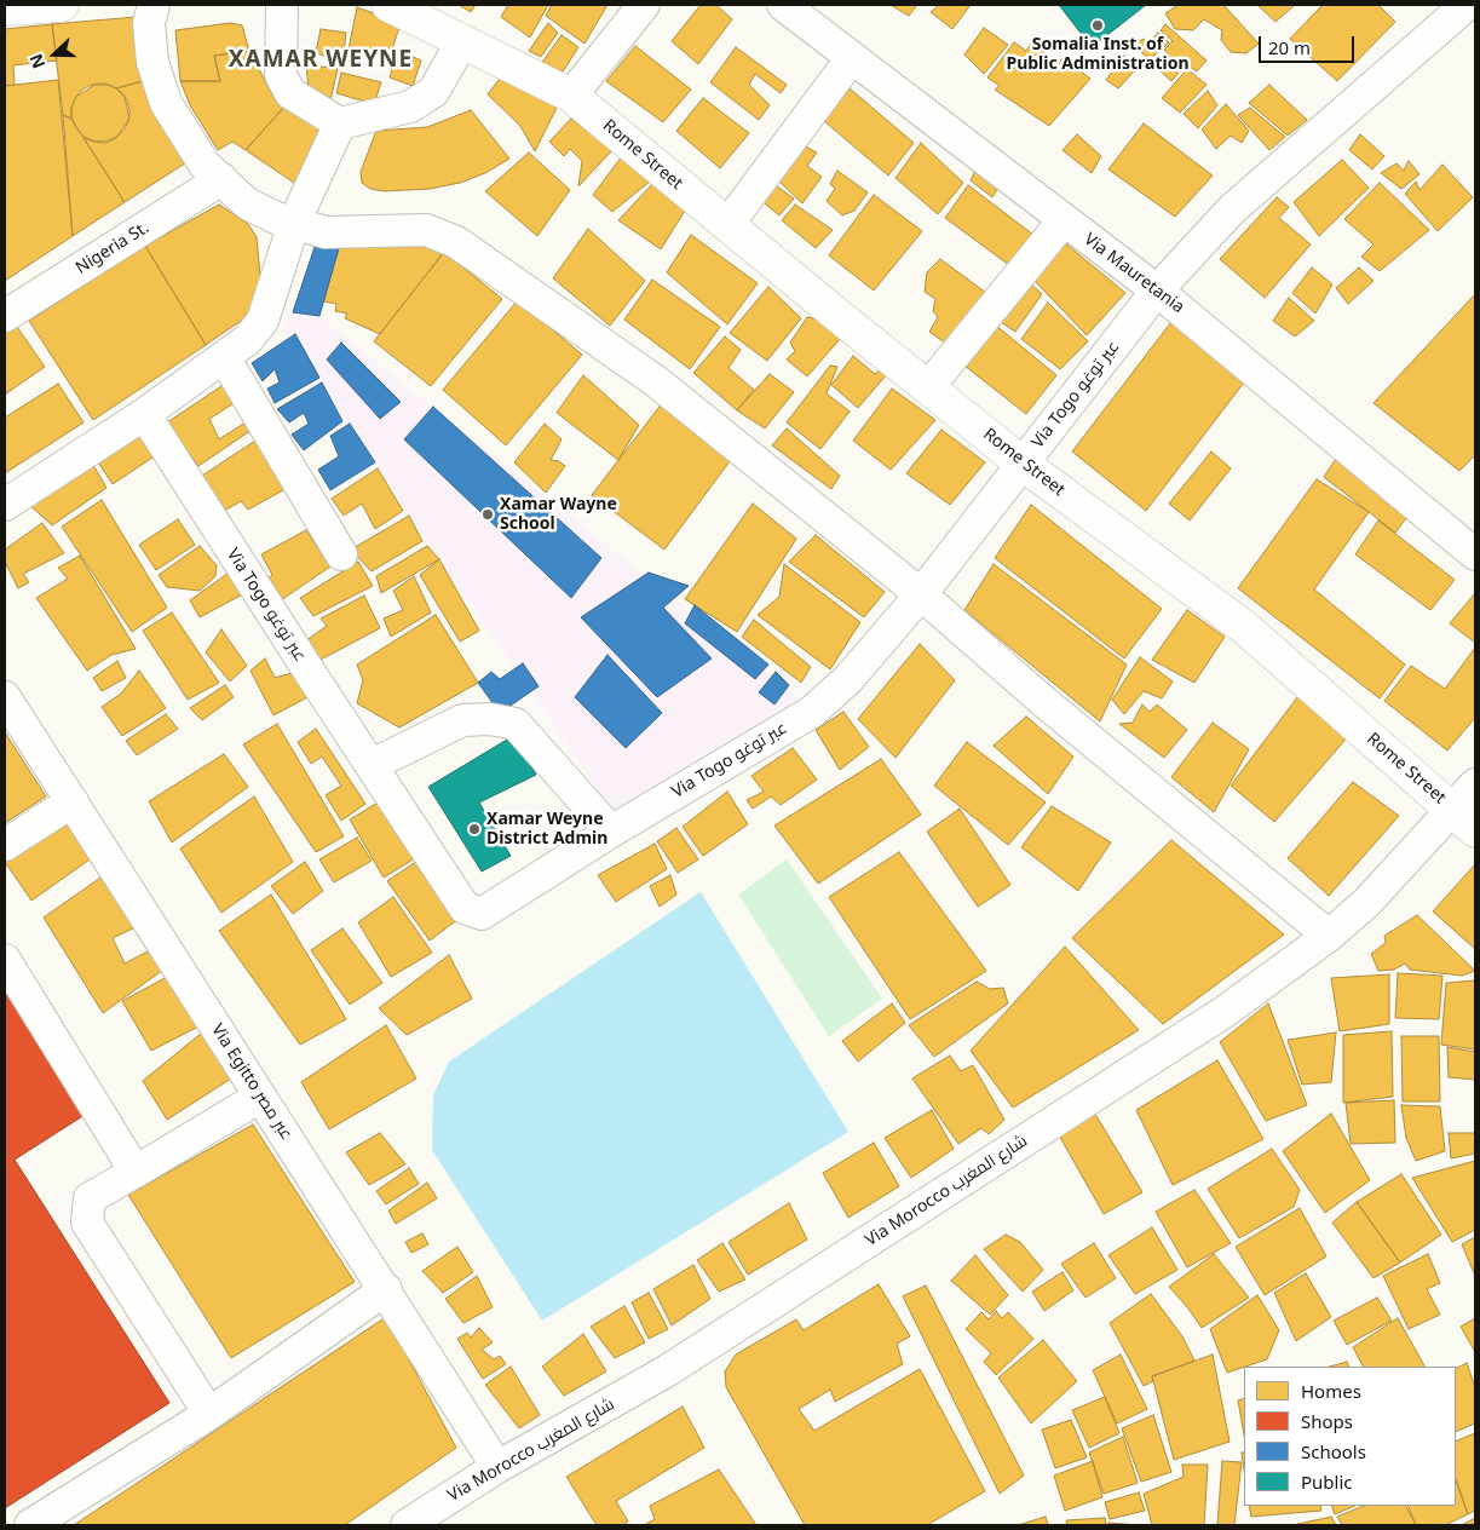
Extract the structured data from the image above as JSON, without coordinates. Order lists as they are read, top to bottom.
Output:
{
  "streets": {
    "street": [
      "Rome Street",
      "Nigeria St.",
      "Via Mauretania",
      "Via Togo عبر توغو",
      "Via Egitto عبر مصر",
      "Via Morocco شارع المغرب"
    ]
  },
  "crossings": [
    ["Rome Street", "Via Togo عبر توغو"],
    ["Rome Street", "Via Morocco شارع المغرب"],
    ["Via Mauretania", "Via Togo عبر توغو"],
    ["Via Egitto عبر مصر", "Via Morocco شارع المغرب"]
  ],
  "districts": ["XAMAR WEYNE"],
  "places": ["Somalia Inst. of Public Administration", "Xamar Wayne School", "Xamar Weyne District Admin"],
  "legend": [
    "Homes",
    "Shops",
    "Schools",
    "Public"
  ],
  "scale_bar": "20 m",
  "north": "left"
}
